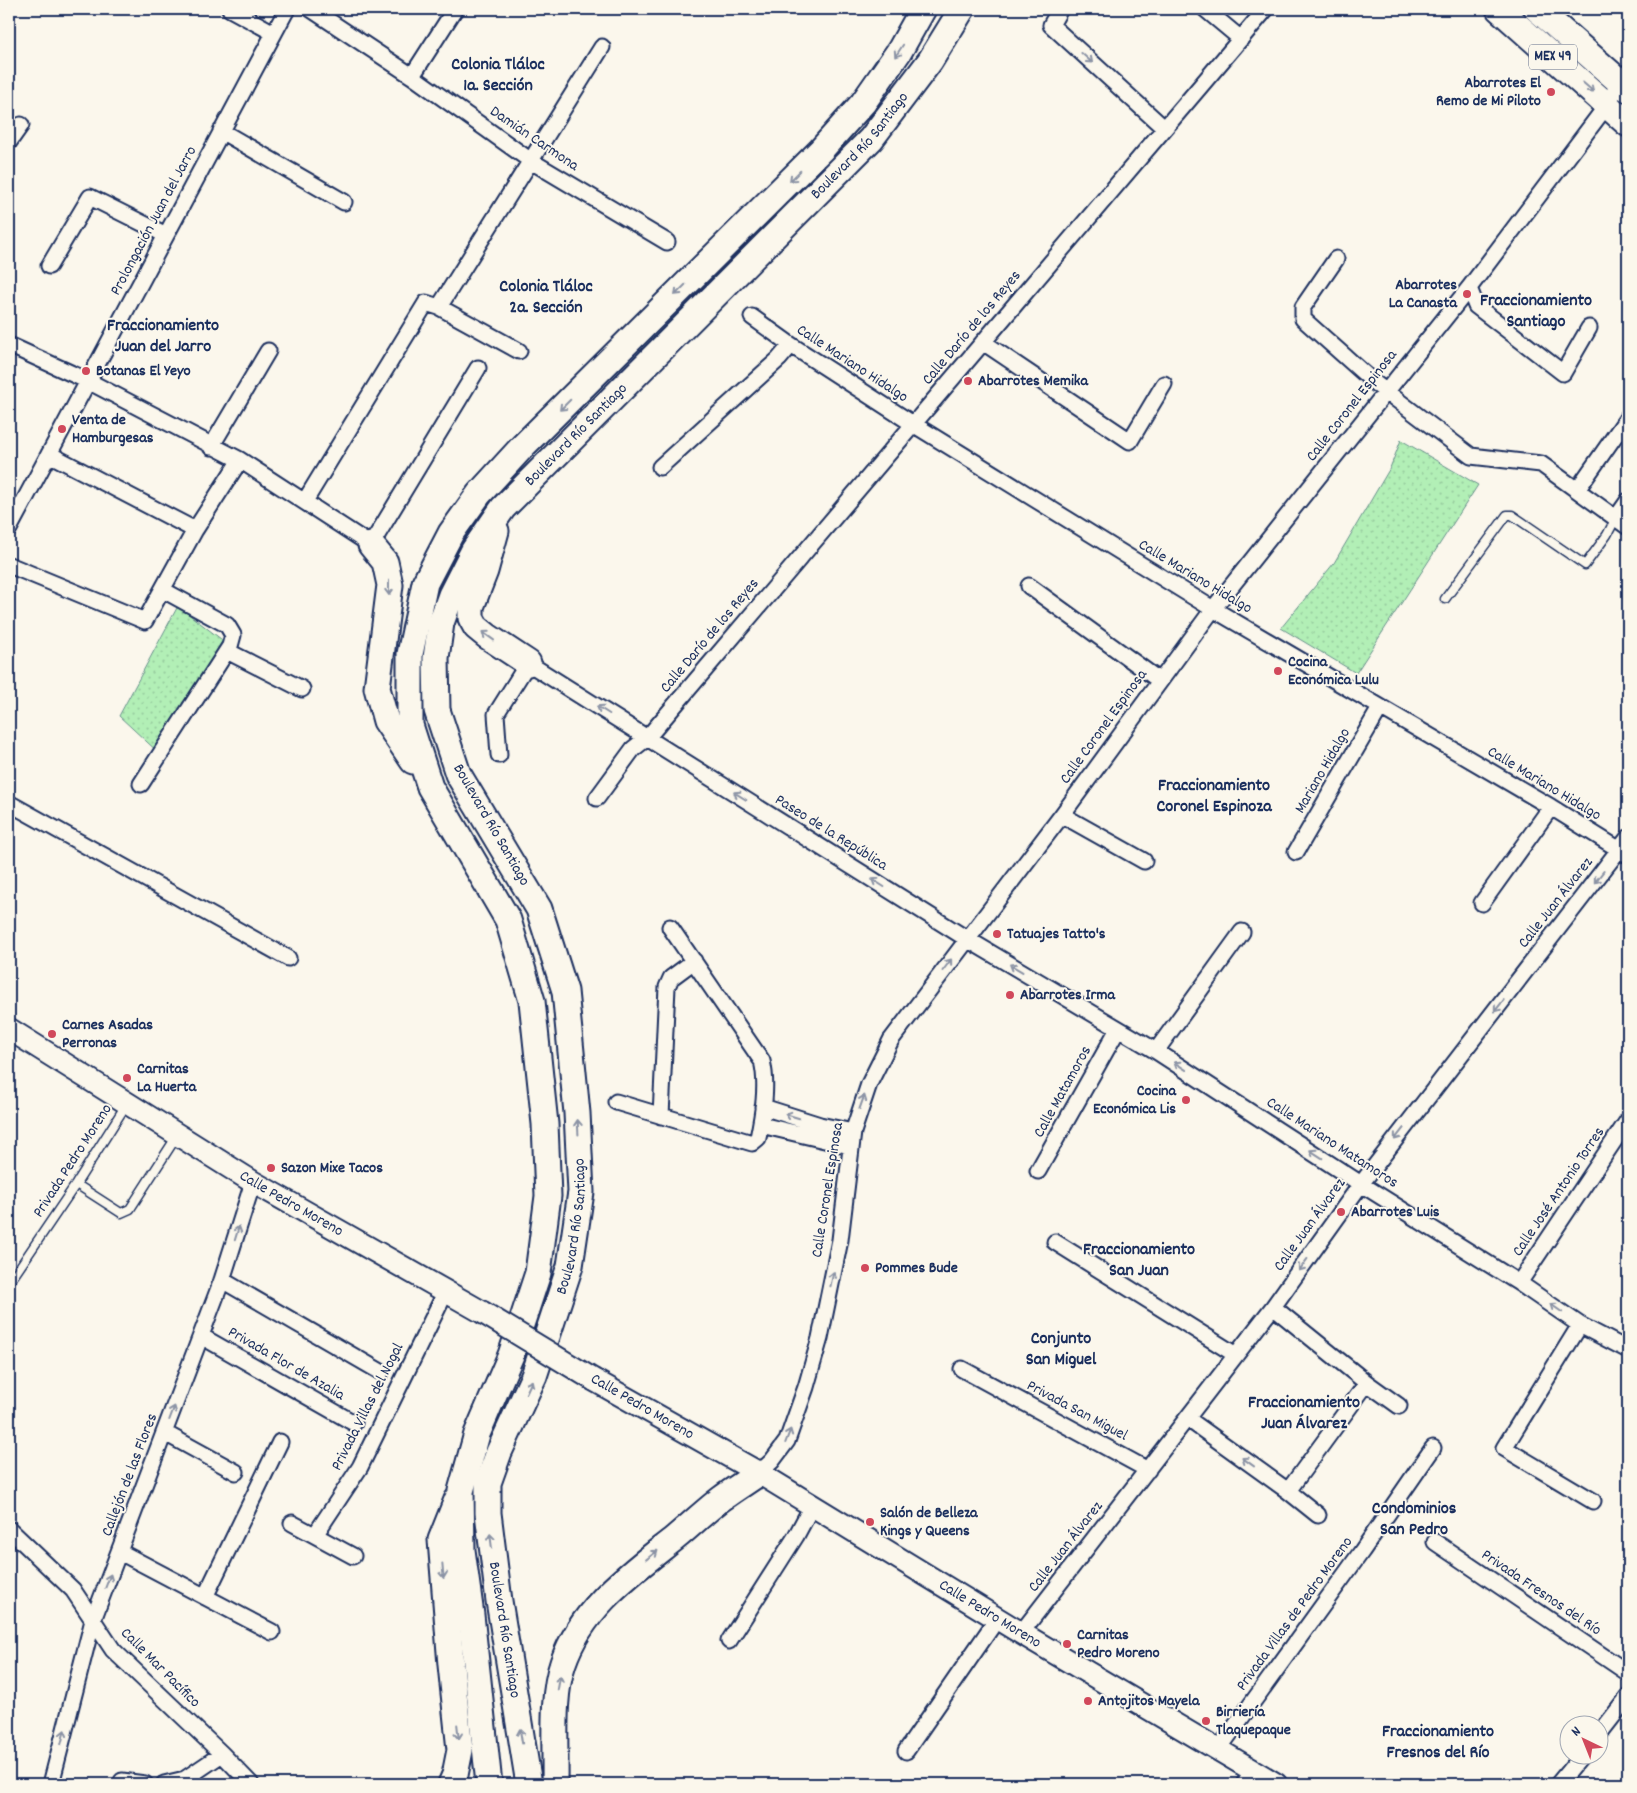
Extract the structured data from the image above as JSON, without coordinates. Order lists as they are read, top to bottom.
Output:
{
  "streets": {
    "main road": ["MEX 49", "Boulevard Río Santiago"],
    "street": [
      "Damián Carmona",
      "Prolongación Juan del Jarro",
      "Calle Darío de los Reyes",
      "Calle Mariano Hidalgo",
      "Calle Coronel Espinosa",
      "Mariano Hidalgo",
      "Paseo de la República",
      "Calle Juan Álvarez",
      "Calle Matamoros",
      "Calle Mariano Matamoros",
      "Calle José Antonio Torres",
      "Calle Pedro Moreno",
      "Privada Flor de Azalia",
      "Privada Villas del Nogal",
      "Privada San Miguel",
      "Callejón de las Flores",
      "Privada Fresnos del Río",
      "Privada Villas de Pedro Moreno",
      "Calle Mar Pacífico"
    ],
    "lane": ["Privada Pedro Moreno"]
  },
  "crossings": [
    ["MEX 49", "Calle Coronel Espinosa"],
    ["Calle Darío de los Reyes", "Calle Mariano Hidalgo"],
    ["Calle Darío de los Reyes", "Paseo de la República"],
    ["Calle Mariano Hidalgo", "Calle Coronel Espinosa"],
    ["Calle Mariano Hidalgo", "Mariano Hidalgo"],
    ["Calle Mariano Hidalgo", "Calle Juan Álvarez"],
    ["Calle Coronel Espinosa", "Paseo de la República"],
    ["Calle Coronel Espinosa", "Calle Pedro Moreno"],
    ["Paseo de la República", "Calle Matamoros"],
    ["Paseo de la República", "Calle Mariano Matamoros"],
    ["Calle Juan Álvarez", "Calle Mariano Matamoros"],
    ["Calle Juan Álvarez", "Calle Pedro Moreno"],
    ["Calle Juan Álvarez", "Privada San Miguel"],
    ["Calle Matamoros", "Calle Mariano Matamoros"],
    ["Calle Mariano Matamoros", "Calle José Antonio Torres"],
    ["Privada Pedro Moreno", "Calle Pedro Moreno"],
    ["Calle Pedro Moreno", "Privada Villas del Nogal"],
    ["Calle Pedro Moreno", "Callejón de las Flores"],
    ["Calle Pedro Moreno", "Privada Villas de Pedro Moreno"],
    ["Privada Flor de Azalia", "Callejón de las Flores"],
    ["Callejón de las Flores", "Calle Mar Pacífico"]
  ],
  "one_way": [
    "Paseo de la República",
    "Calle Juan Álvarez",
    "Calle Mariano Matamoros",
    "Callejón de las Flores"
  ],
  "districts": [
    "Colonia Tláloc 1a. Sección",
    "Colonia Tláloc 2a. Sección",
    "Fraccionamiento Santiago",
    "Fraccionamiento Juan del Jarro",
    "Fraccionamiento Coronel Espinoza",
    "Fraccionamiento San Juan",
    "Conjunto San Miguel",
    "Fraccionamiento Juan Álvarez",
    "Condominios San Pedro",
    "Fraccionamiento Fresnos del Río"
  ],
  "places": [
    "Abarrotes El Remo de Mi Piloto",
    "Abarrotes La Canasta",
    "Botanas El Yeyo",
    "Abarrotes Memika",
    "Venta de Hamburgesas",
    "Cocina Económica Lulu",
    "Tatuajes Tatto's",
    "Abarrotes Irma",
    "Carnes Asadas Perronas",
    "Carnitas La Huerta",
    "Cocina Económica Lis",
    "Sazon Mixe Tacos",
    "Abarrotes Luis",
    "Pommes Bude",
    "Salón de Belleza Kings y Queens",
    "Carnitas Pedro Moreno",
    "Antojitos Mayela",
    "Birriería Tlaquepaque"
  ],
  "north": "top left"
}
